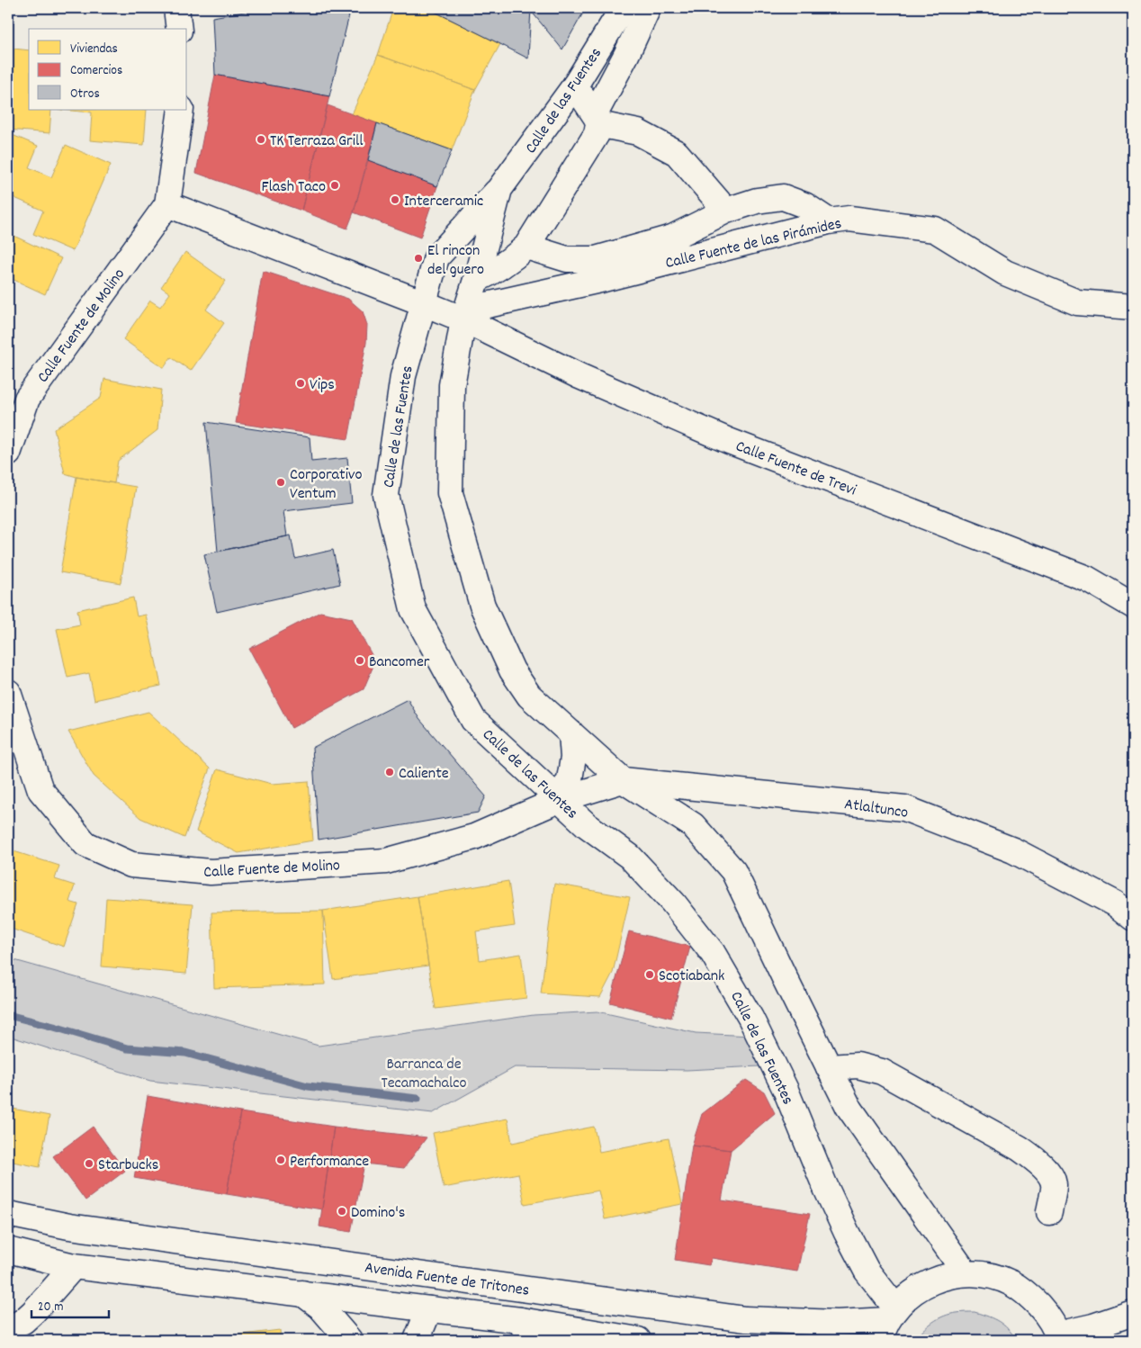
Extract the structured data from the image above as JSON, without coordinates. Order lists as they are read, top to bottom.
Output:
{
  "streets": {
    "main road": [
      "Calle de las Fuentes",
      "Calle Fuente de las Pirámides",
      "Calle Fuente de Molino",
      "Calle Fuente de Trevi",
      "Atlaltunco",
      "Avenida Fuente de Tritones"
    ]
  },
  "crossings": [
    ["Calle de las Fuentes", "Calle Fuente de las Pirámides"],
    ["Calle de las Fuentes", "Calle Fuente de Molino"],
    ["Calle de las Fuentes", "Calle Fuente de Trevi"],
    ["Calle de las Fuentes", "Atlaltunco"],
    ["Calle de las Fuentes", "Avenida Fuente de Tritones"],
    ["Calle Fuente de las Pirámides", "Calle Fuente de Trevi"],
    ["Calle Fuente de Molino", "Atlaltunco"]
  ],
  "parks": ["Barranca de Tecamachalco"],
  "places": [
    "TK Terraza Grill",
    "Flash Taco",
    "Interceramic",
    "El rincon del guero",
    "Vips",
    "Corporativo Ventum",
    "Bancomer",
    "Caliente",
    "Scotiabank",
    "Performance",
    "Starbucks",
    "Domino's"
  ],
  "legend": ["Viviendas", "Comercios", "Otros"],
  "scale_bar": "20 m"
}
